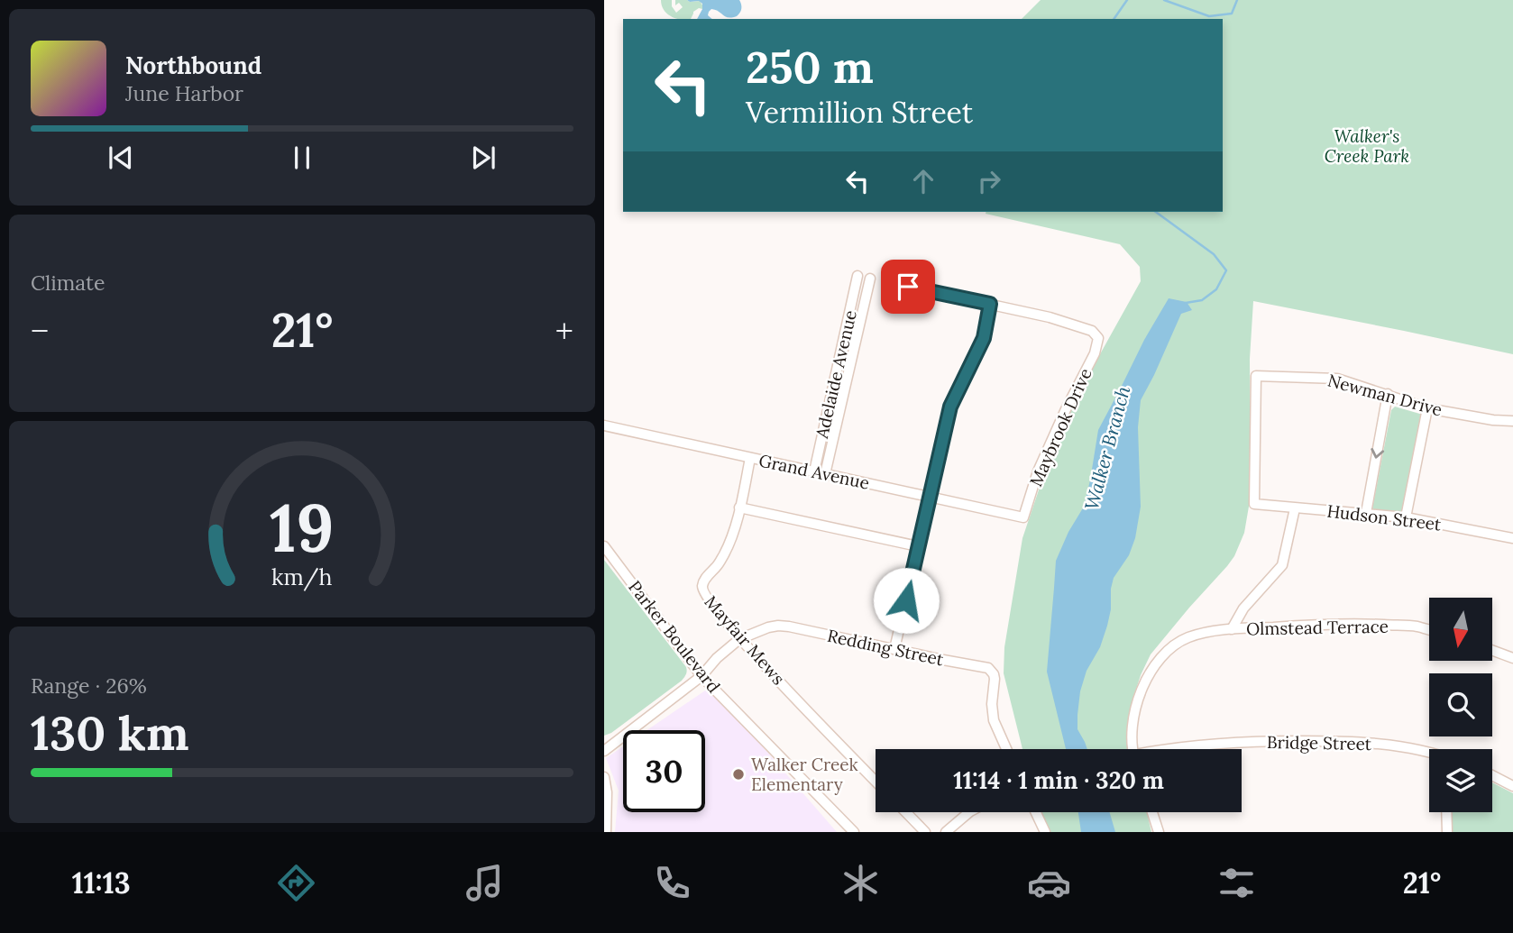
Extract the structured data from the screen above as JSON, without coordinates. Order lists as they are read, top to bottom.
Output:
{
  "streets": {
    "street": [
      "Adelaide Avenue",
      "Newman Drive",
      "Maybrook Drive",
      "Grand Avenue",
      "Hudson Street",
      "Olmstead Terrace",
      "Parker Boulevard",
      "Mayfair Mews",
      "Redding Street",
      "Bridge Street"
    ]
  },
  "crossings": [
    ["Adelaide Avenue", "Grand Avenue"],
    ["Newman Drive", "Hudson Street"],
    ["Maybrook Drive", "Grand Avenue"],
    ["Grand Avenue", "Mayfair Mews"],
    ["Parker Boulevard", "Redding Street"],
    ["Mayfair Mews", "Redding Street"]
  ],
  "water": ["Walker Branch"],
  "parks": ["Walker's Creek Park"],
  "places": ["Walker Creek Elementary"],
  "north": "bottom",
  "page": {
    "turn": ["250 m", "Vermillion Street"],
    "song": ["Northbound", "June Harbor"],
    "tile": [
      "Climate",
      ["Range · 26%", "130 km"]
    ],
    "heat": ["−", "21°", "+"],
    "limit": "30",
    "trip": "11:14 · 1 min · 320 m",
    "tabs": ["11:13", "21°"],
    "gauge": ["19", "km/h"]
  }
}
